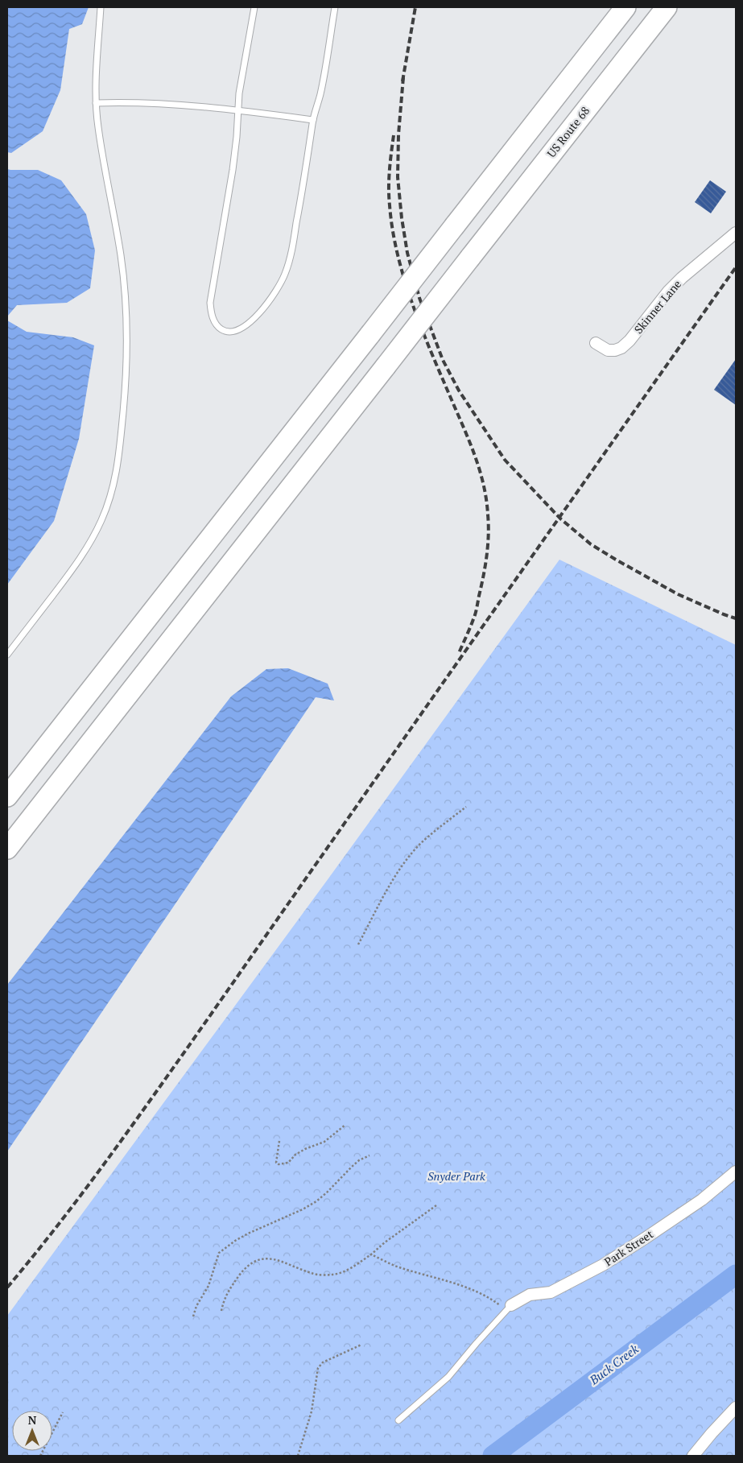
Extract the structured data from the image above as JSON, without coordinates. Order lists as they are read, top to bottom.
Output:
{
  "streets": {
    "highway": ["US Route 68"],
    "street": ["Skinner Lane", "Park Street"]
  },
  "water": ["Buck Creek"],
  "parks": ["Snyder Park"],
  "north": "top"
}
